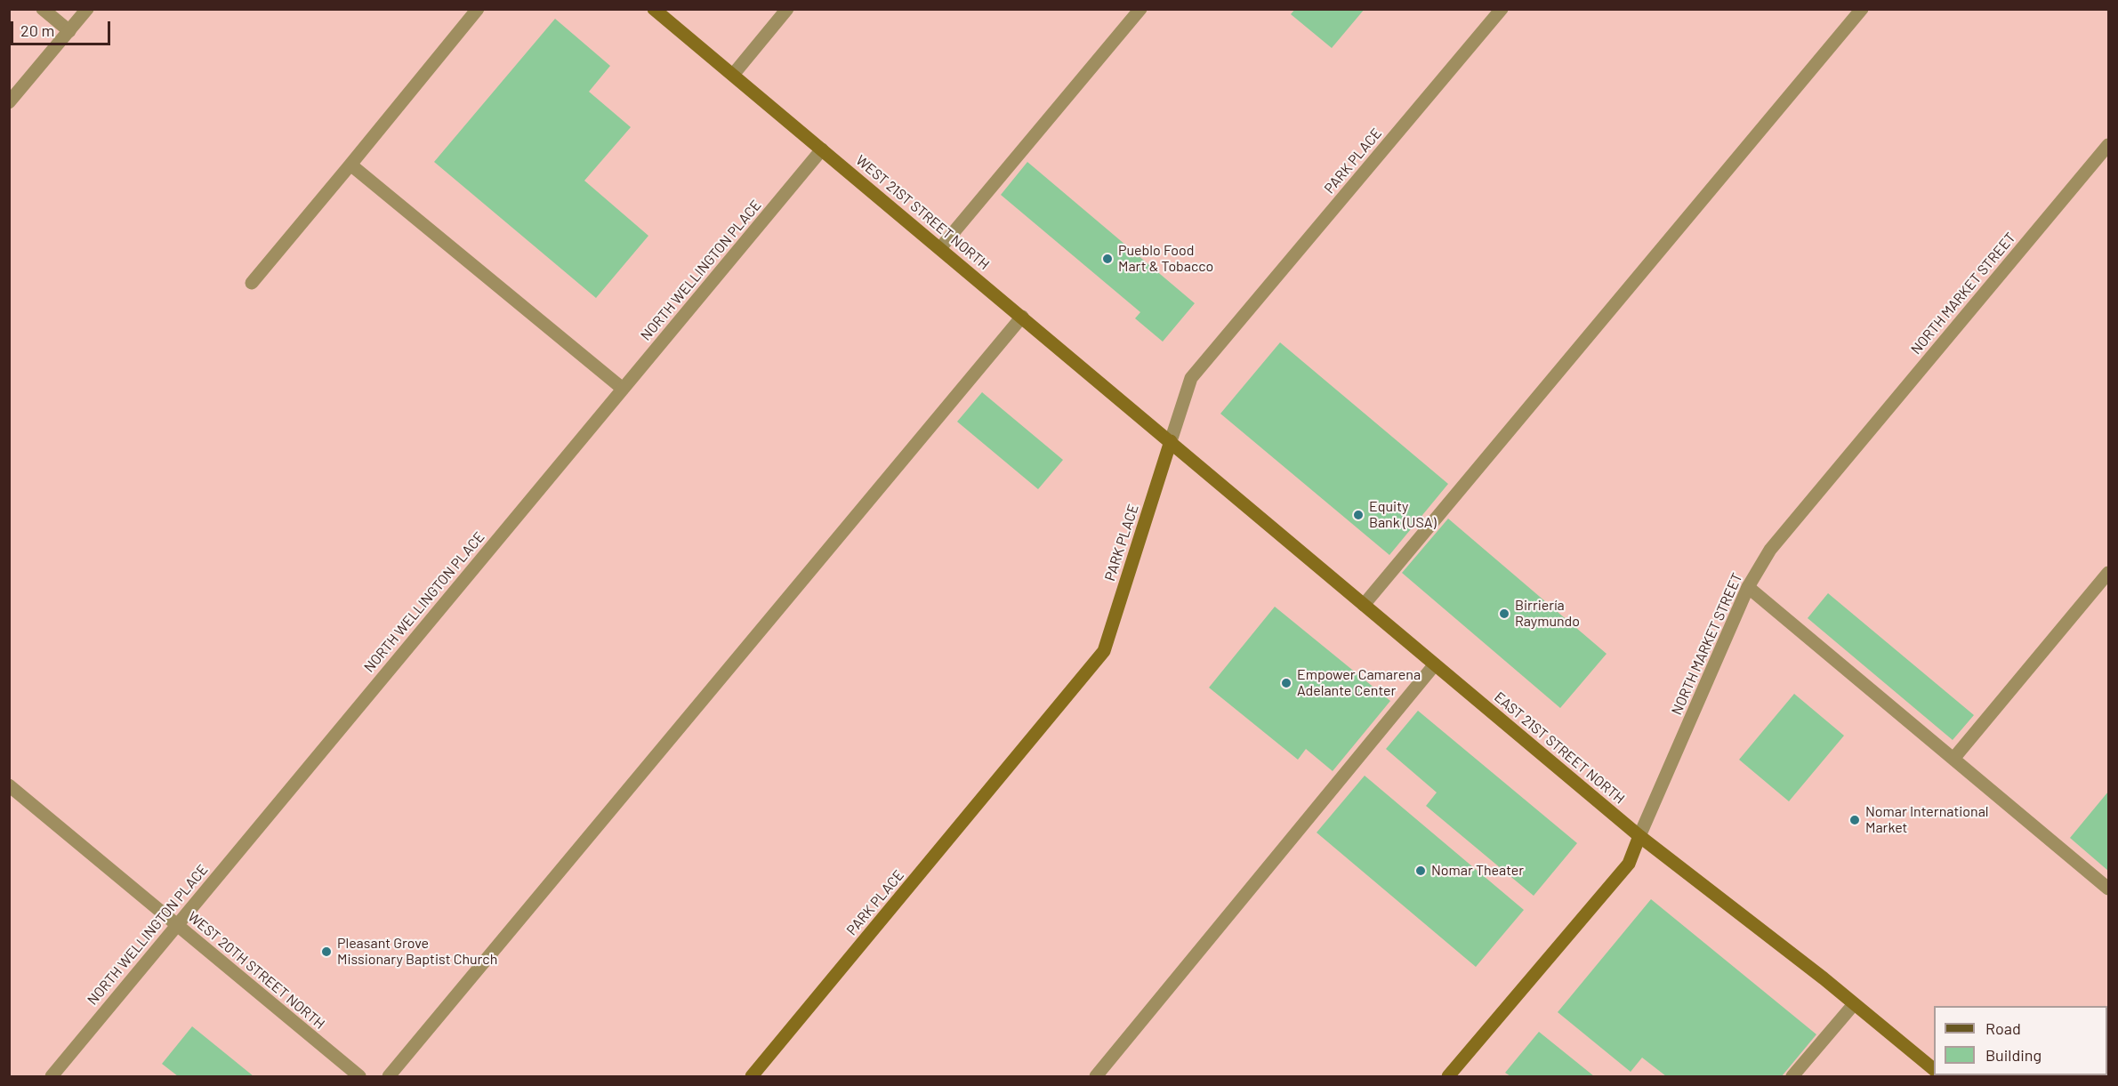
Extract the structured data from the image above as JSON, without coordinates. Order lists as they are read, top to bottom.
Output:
{
  "streets": {
    "main road": [
      "PARK PLACE",
      "WEST 21ST STREET NORTH",
      "NORTH MARKET STREET",
      "EAST 21ST STREET NORTH"
    ],
    "street": ["NORTH WELLINGTON PLACE", "WEST 20TH STREET NORTH"]
  },
  "crossings": [
    ["PARK PLACE", "WEST 21ST STREET NORTH"],
    ["PARK PLACE", "EAST 21ST STREET NORTH"],
    ["WEST 21ST STREET NORTH", "NORTH WELLINGTON PLACE"],
    ["WEST 21ST STREET NORTH", "EAST 21ST STREET NORTH"],
    ["NORTH WELLINGTON PLACE", "WEST 20TH STREET NORTH"],
    ["NORTH MARKET STREET", "EAST 21ST STREET NORTH"]
  ],
  "places": [
    "Pueblo Food Mart & Tobacco",
    "Equity Bank (USA)",
    "Birriería Raymundo",
    "Empower Camarena Adelante Center",
    "Nomar International Market",
    "Nomar Theater",
    "Pleasant Grove Missionary Baptist Church"
  ],
  "legend": ["Road", "Building"],
  "scale_bar": "20 m"
}
